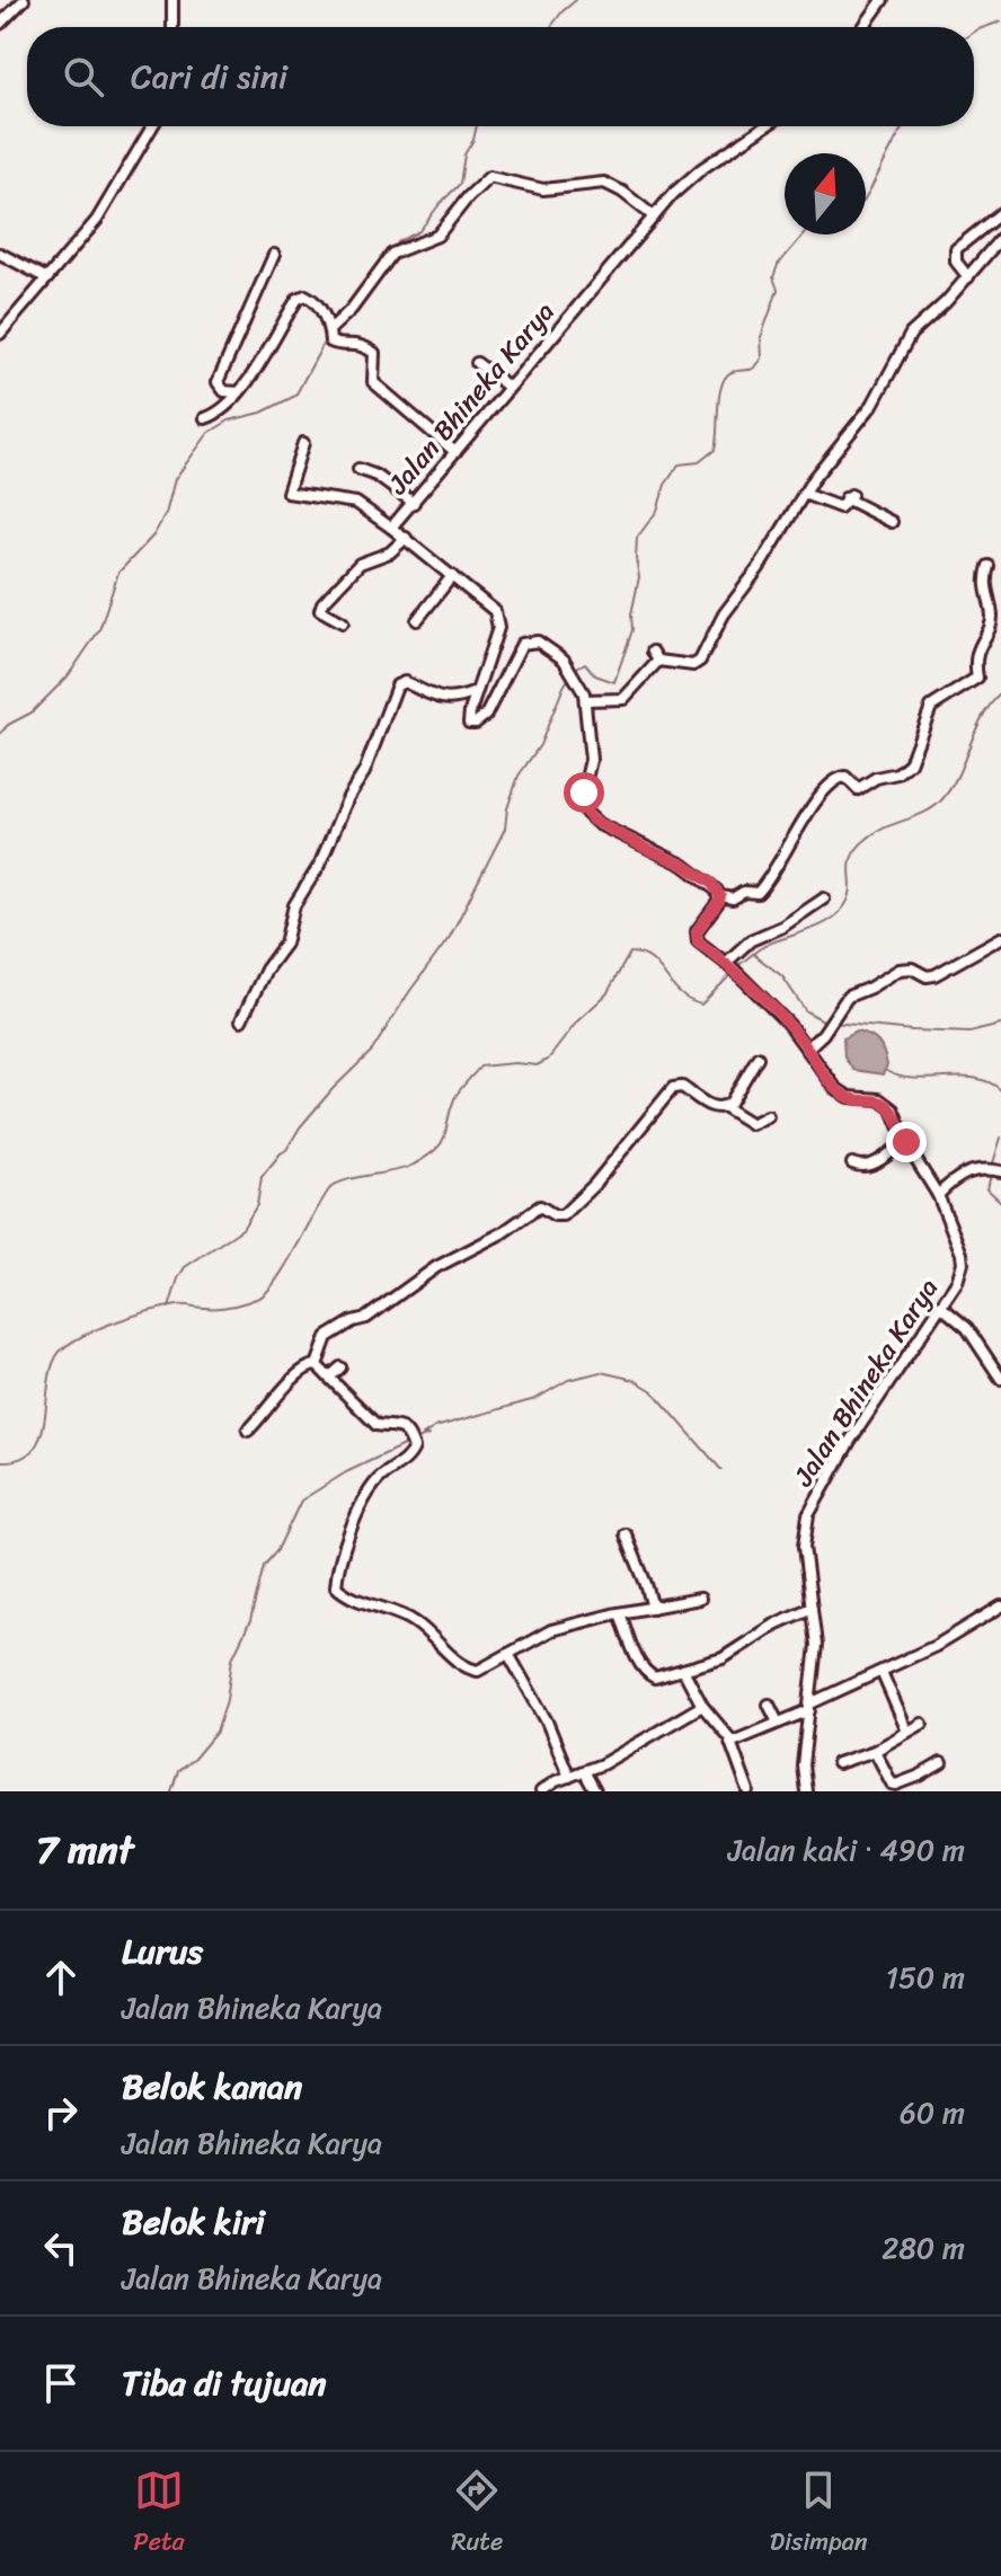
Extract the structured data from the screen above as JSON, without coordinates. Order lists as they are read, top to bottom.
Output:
{
  "streets": {
    "street": ["Jalan Bhineka Karya"]
  },
  "north": "top",
  "page": {
    "search": "Cari di sini",
    "heading": ["7 mnt", "Jalan kaki · 490 m"],
    "list": [
      ["Lurus", "Jalan Bhineka Karya", "150 m"],
      ["Belok kanan", "Jalan Bhineka Karya", "60 m"],
      ["Belok kiri", "Jalan Bhineka Karya", "280 m"],
      "Tiba di tujuan"
    ],
    "nav": ["Peta", "Rute", "Disimpan"]
  }
}
